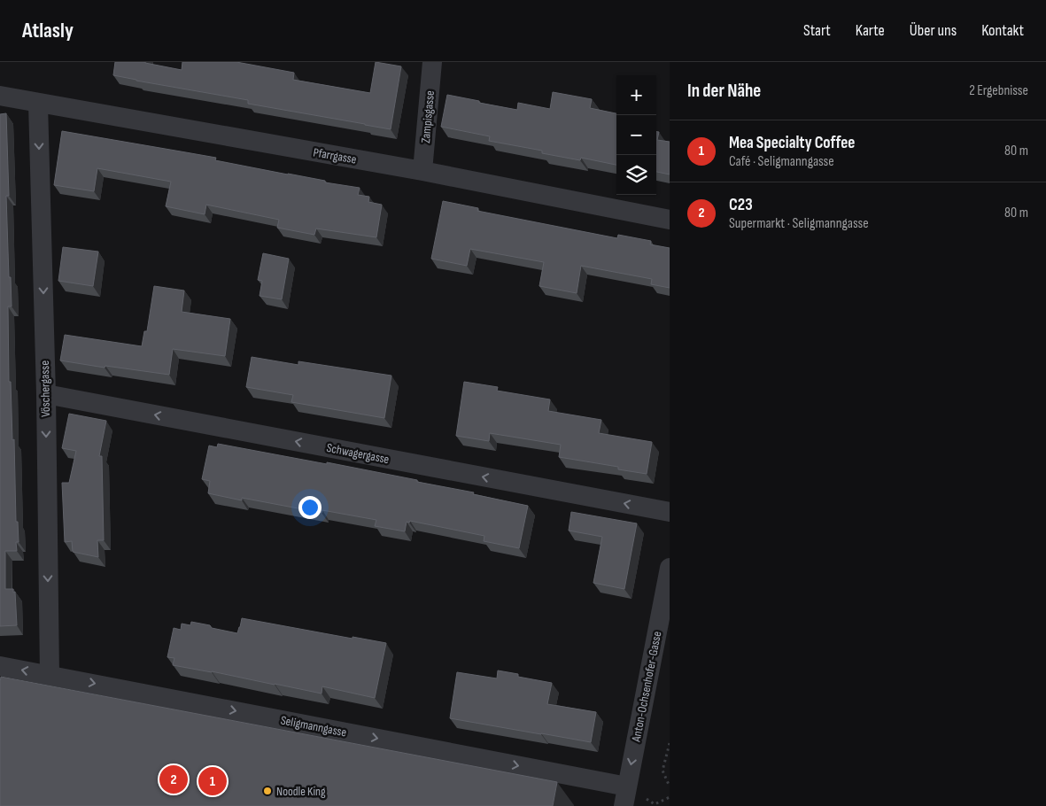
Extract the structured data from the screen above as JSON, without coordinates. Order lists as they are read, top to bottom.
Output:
{
  "streets": {
    "street": [
      "Zampisgasse",
      "Pfarrgasse",
      "Vöschergasse",
      "Schwagergasse",
      "Anton-Ochsenhofer-Gasse",
      "Seligmanngasse"
    ]
  },
  "crossings": [
    ["Zampisgasse", "Pfarrgasse"],
    ["Pfarrgasse", "Vöschergasse"],
    ["Vöschergasse", "Schwagergasse"],
    ["Vöschergasse", "Seligmanngasse"],
    ["Anton-Ochsenhofer-Gasse", "Seligmanngasse"]
  ],
  "one_way": [
    "Vöschergasse",
    "Schwagergasse",
    "Anton-Ochsenhofer-Gasse",
    "Seligmanngasse"
  ],
  "places": ["Noodle King"],
  "page": {
    "header": "Atlasly",
    "nav": [
      "Start",
      "Karte",
      "Über uns",
      "Kontakt"
    ],
    "heading": ["In der Nähe", "2 Ergebnisse"],
    "map_buttons": ["+", "−"],
    "list": [
      {
        "mark": "1",
        "name": "Mea Specialty Coffee",
        "note": "Café · Seligmanngasse",
        "value": "80 m"
      },
      {
        "mark": "2",
        "name": "C23",
        "note": "Supermarkt · Seligmanngasse",
        "value": "80 m"
      }
    ],
    "pins": ["2", "1"]
  }
}
